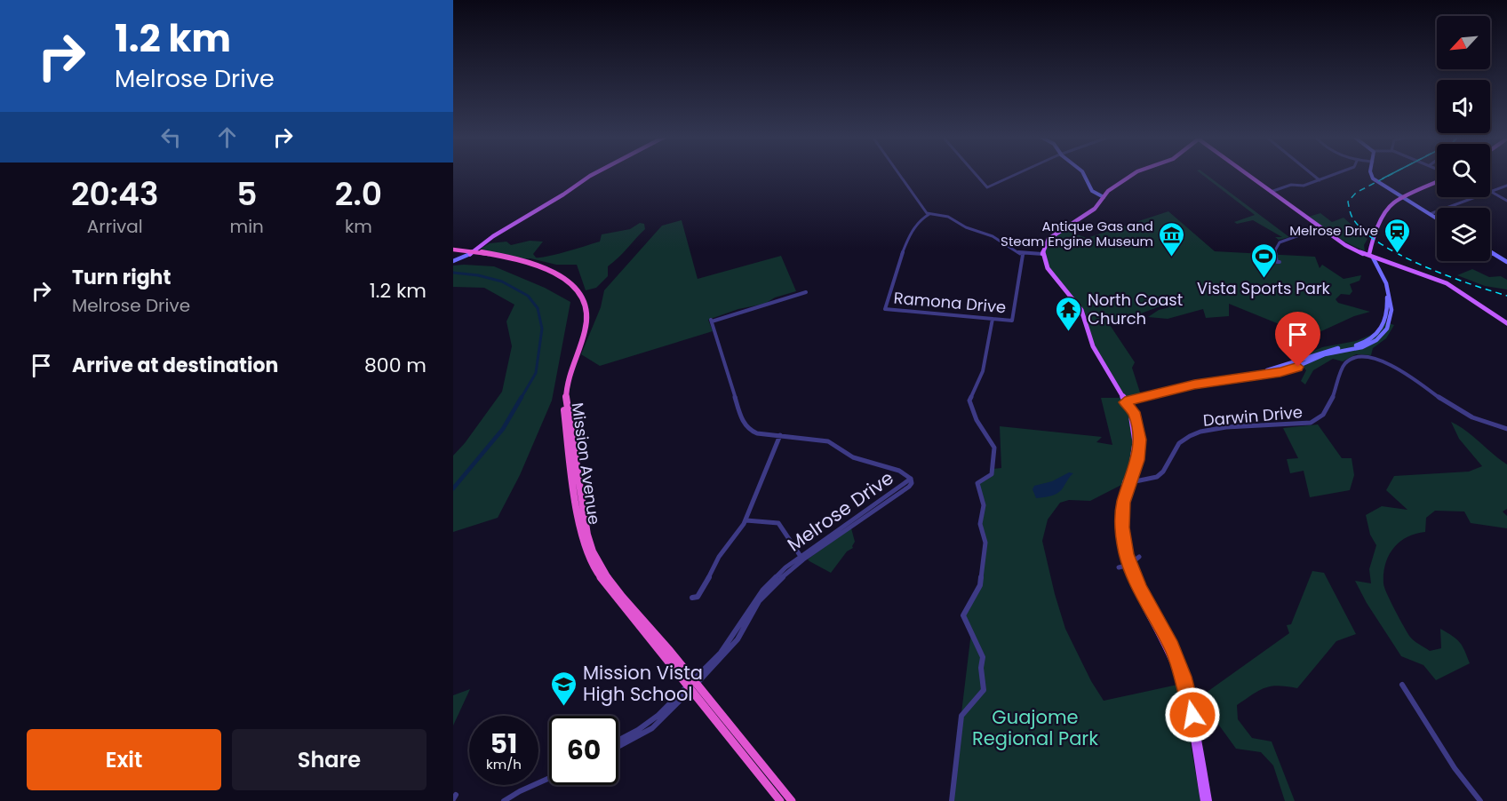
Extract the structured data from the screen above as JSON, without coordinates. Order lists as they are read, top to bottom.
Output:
{
  "streets": {
    "highway": ["Mission Avenue"],
    "street": ["Ramona Drive", "Darwin Drive", "Melrose Drive"]
  },
  "crossings": [
    ["Mission Avenue", "Melrose Drive"]
  ],
  "parks": ["Guajome Regional Park"],
  "places": {
    "station": ["Melrose Drive"],
    "museum": ["Antique Gas and Steam Engine Museum"],
    "sports": ["Vista Sports Park"],
    "temple": ["North Coast Church"],
    "school or university": ["Mission Vista High School"]
  },
  "north": "bottom left",
  "page": {
    "turn": ["1.2 km", "Melrose Drive"],
    "eta": [
      "20:43",
      "Arrival",
      "5",
      "min",
      "2.0",
      "km"
    ],
    "list": [
      {
        "name": "Turn right",
        "note": "Melrose Drive",
        "value": "1.2 km"
      },
      {
        "name": "Arrive at destination",
        "value": "800 m"
      }
    ],
    "speed": "51 km/h",
    "limit": "60",
    "buttons": ["Exit", "Share"]
  }
}
